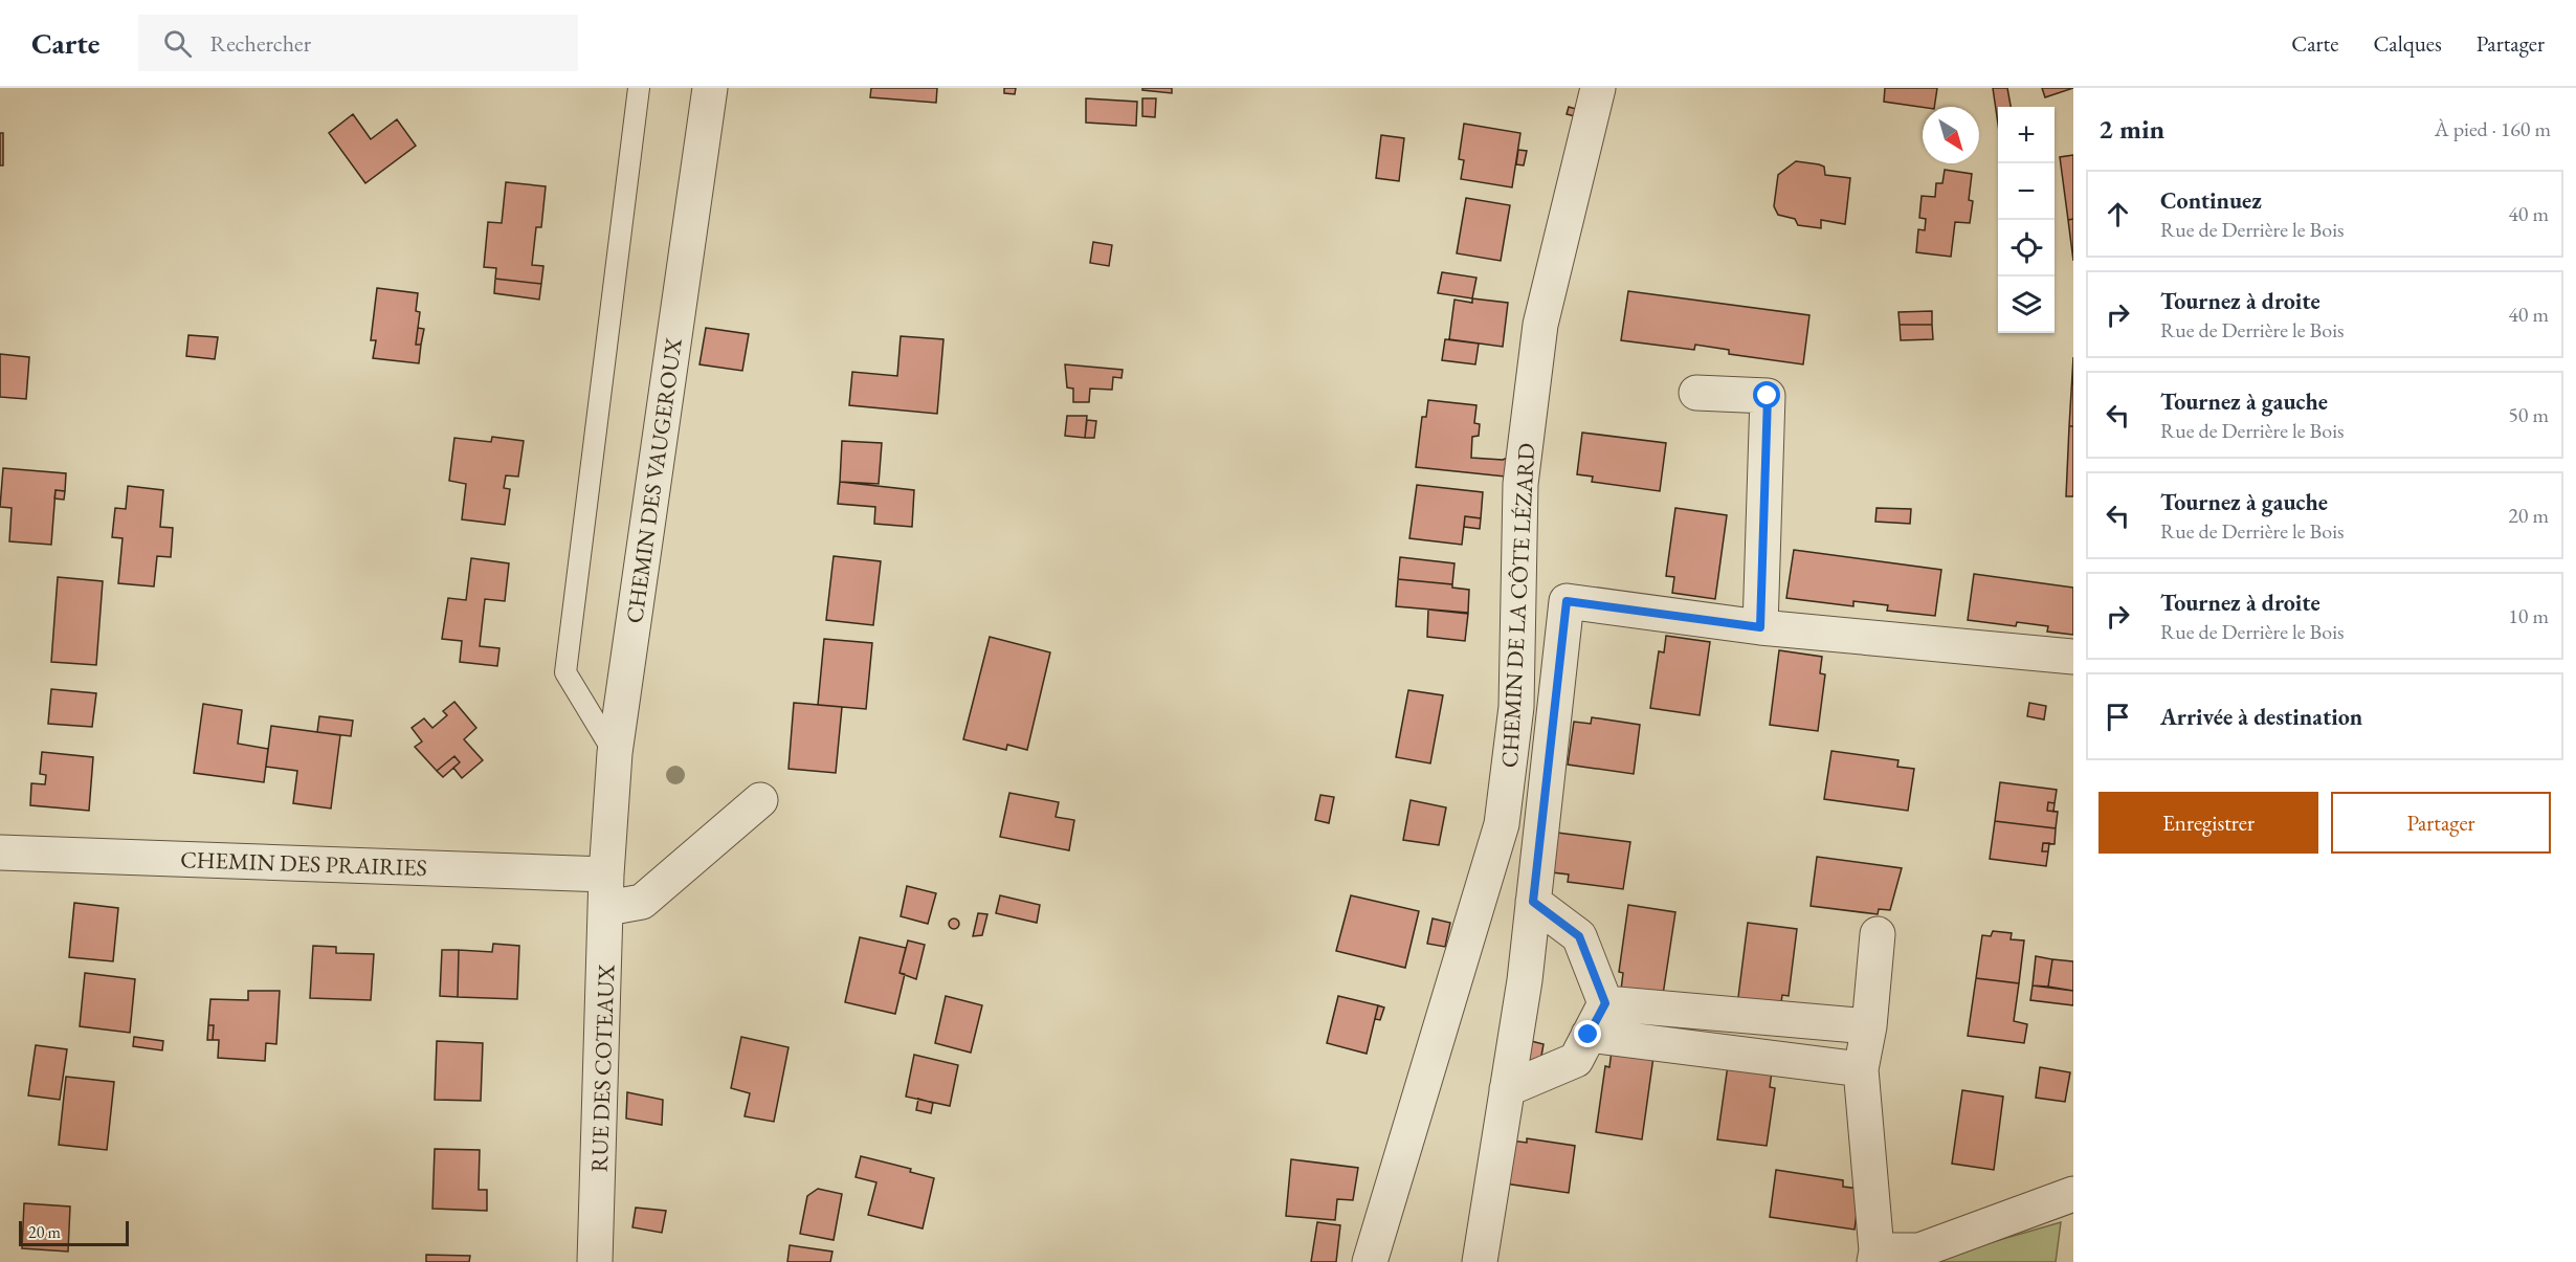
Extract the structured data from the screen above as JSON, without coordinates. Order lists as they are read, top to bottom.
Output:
{
  "streets": {
    "street": [
      "CHEMIN DES VAUGEROUX",
      "CHEMIN DE LA CÔTE LÉZARD",
      "CHEMIN DES PRAIRIES",
      "RUE DES COTEAUX"
    ]
  },
  "crossings": [
    ["CHEMIN DES VAUGEROUX", "CHEMIN DES PRAIRIES"],
    ["CHEMIN DES VAUGEROUX", "RUE DES COTEAUX"],
    ["CHEMIN DES PRAIRIES", "RUE DES COTEAUX"]
  ],
  "scale_bar": "20 m",
  "north": "bottom right",
  "page": {
    "header": "Carte",
    "search": "Rechercher",
    "nav": ["Carte", "Calques", "Partager"],
    "heading": ["2 min", "À pied · 160 m"],
    "map_buttons": ["+", "−"],
    "list": [
      ["Continuez", "Rue de Derrière le Bois", "40 m"],
      ["Tournez à droite", "Rue de Derrière le Bois", "40 m"],
      ["Tournez à gauche", "Rue de Derrière le Bois", "50 m"],
      ["Tournez à gauche", "Rue de Derrière le Bois", "20 m"],
      ["Tournez à droite", "Rue de Derrière le Bois", "10 m"],
      "Arrivée à destination"
    ],
    "buttons": ["Enregistrer", "Partager"],
    "scale": "20 m"
  }
}
